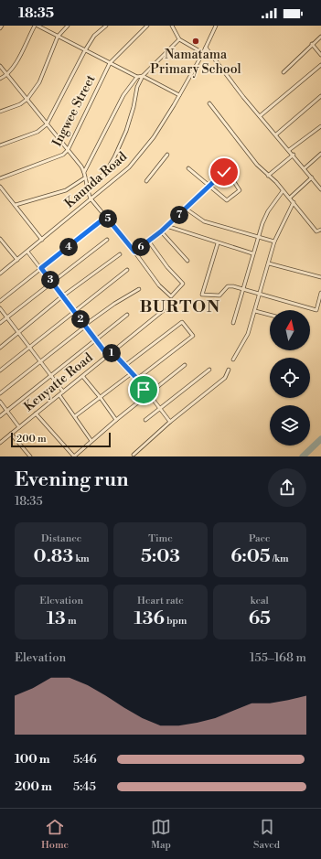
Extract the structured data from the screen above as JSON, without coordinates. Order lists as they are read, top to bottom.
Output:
{
  "streets": {
    "street": ["Ingwee Street", "Kaunda Road", "Kenyatte Road"]
  },
  "districts": ["BURTON"],
  "places": ["Namatama Primary School"],
  "scale_bar": "200 m",
  "north": "top",
  "page": {
    "status": "18:35",
    "pins": [
      "7",
      "5",
      "4",
      "6",
      "3",
      "2",
      "1"
    ],
    "scale": "200 m",
    "heading": ["Evening run", "18:35"],
    "stats": [
      ["Distance", "0.83 km"],
      ["Time", "5:03"],
      ["Pace", "6:05 /km"],
      ["Elevation", "13 m"],
      ["Heart rate", "136 bpm"],
      ["kcal", "65"]
    ],
    "chart": ["Elevation", "155–168 m"],
    "list": [
      {
        "name": "100 m",
        "note": "5:46"
      },
      {
        "name": "200 m",
        "note": "5:45"
      }
    ],
    "tabs": ["Home", "Map", "Saved"]
  }
}
